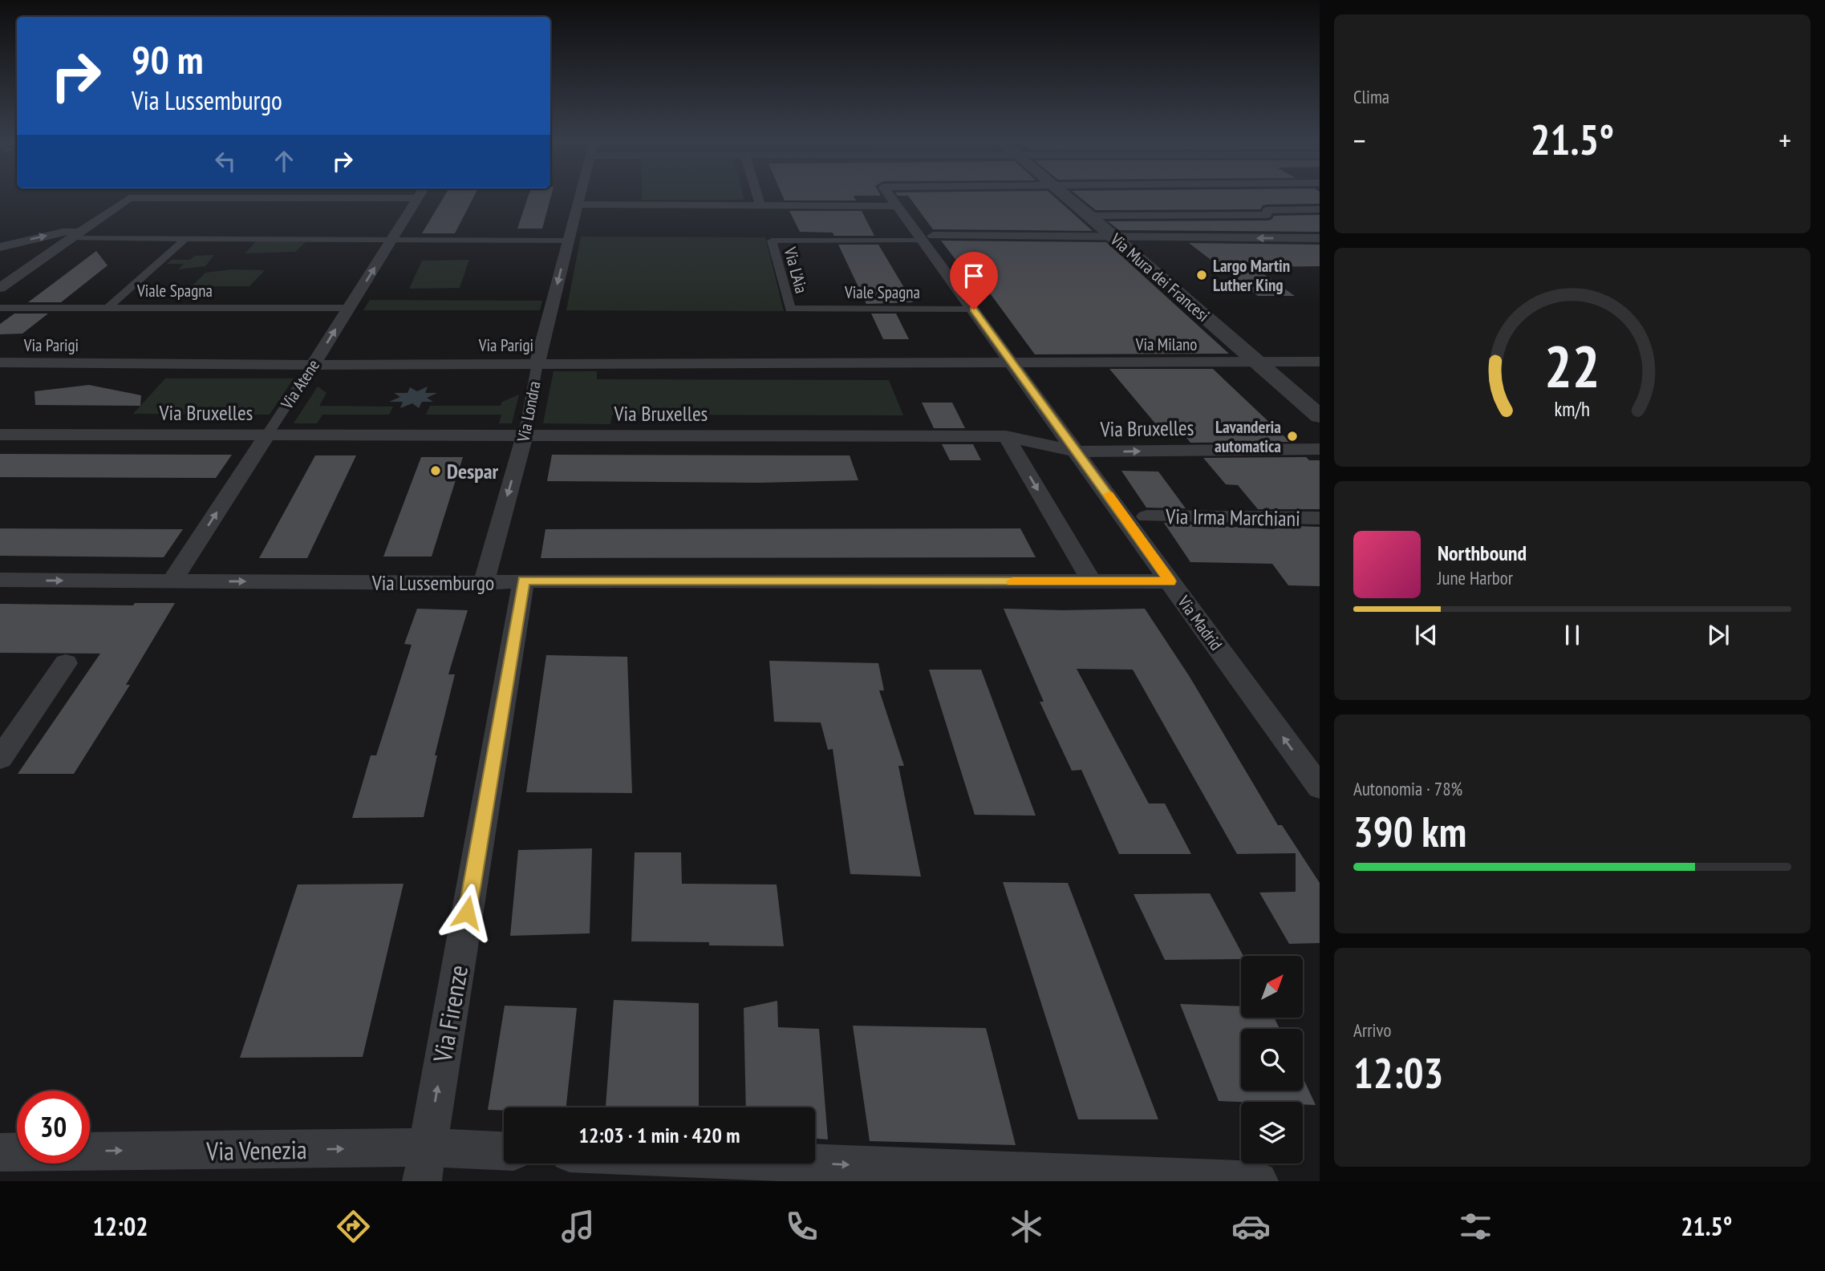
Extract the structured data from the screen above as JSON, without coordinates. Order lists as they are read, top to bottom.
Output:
{
  "streets": {
    "street": [
      "Via L'Aia",
      "Via Mura dei Francesi",
      "Viale Spagna",
      "Via Milano",
      "Via Parigi",
      "Via Atene",
      "Via Londra",
      "Via Bruxelles",
      "Via Irma Marchiani",
      "Via Lussemburgo",
      "Via Madrid",
      "Via Firenze",
      "Via Venezia"
    ]
  },
  "crossings": [
    ["Via L'Aia", "Viale Spagna"],
    ["Via L'Aia", "Via Madrid"],
    ["Via Mura dei Francesi", "Via Milano"],
    ["Viale Spagna", "Via Atene"],
    ["Viale Spagna", "Via Madrid"],
    ["Via Milano", "Via Parigi"],
    ["Via Milano", "Via Madrid"],
    ["Via Parigi", "Via Atene"],
    ["Via Parigi", "Via Londra"],
    ["Via Parigi", "Via Madrid"],
    ["Via Atene", "Via Bruxelles"],
    ["Via Atene", "Via Lussemburgo"],
    ["Via Londra", "Via Bruxelles"],
    ["Via Londra", "Via Lussemburgo"],
    ["Via Bruxelles", "Via Madrid"],
    ["Via Lussemburgo", "Via Madrid"],
    ["Via Lussemburgo", "Via Firenze"],
    ["Via Firenze", "Via Venezia"]
  ],
  "one_way": [
    "Via Atene",
    "Via Londra",
    "Via Lussemburgo",
    "Via Firenze",
    "Via Venezia"
  ],
  "places": ["Largo Martin Luther King", "Lavanderia automatica", "Despar"],
  "north": "top right",
  "page": {
    "tile": [
      "Clima",
      ["Autonomia · 78%", "390 km"],
      ["Arrivo", "12:03"]
    ],
    "turn": ["90 m", "Via Lussemburgo"],
    "heat": ["−", "21.5°", "+"],
    "song": ["Northbound", "June Harbor"],
    "limit": "30",
    "trip": "12:03 · 1 min · 420 m",
    "tabs": ["12:02", "21.5°"],
    "gauge": ["22", "km/h"]
  }
}
